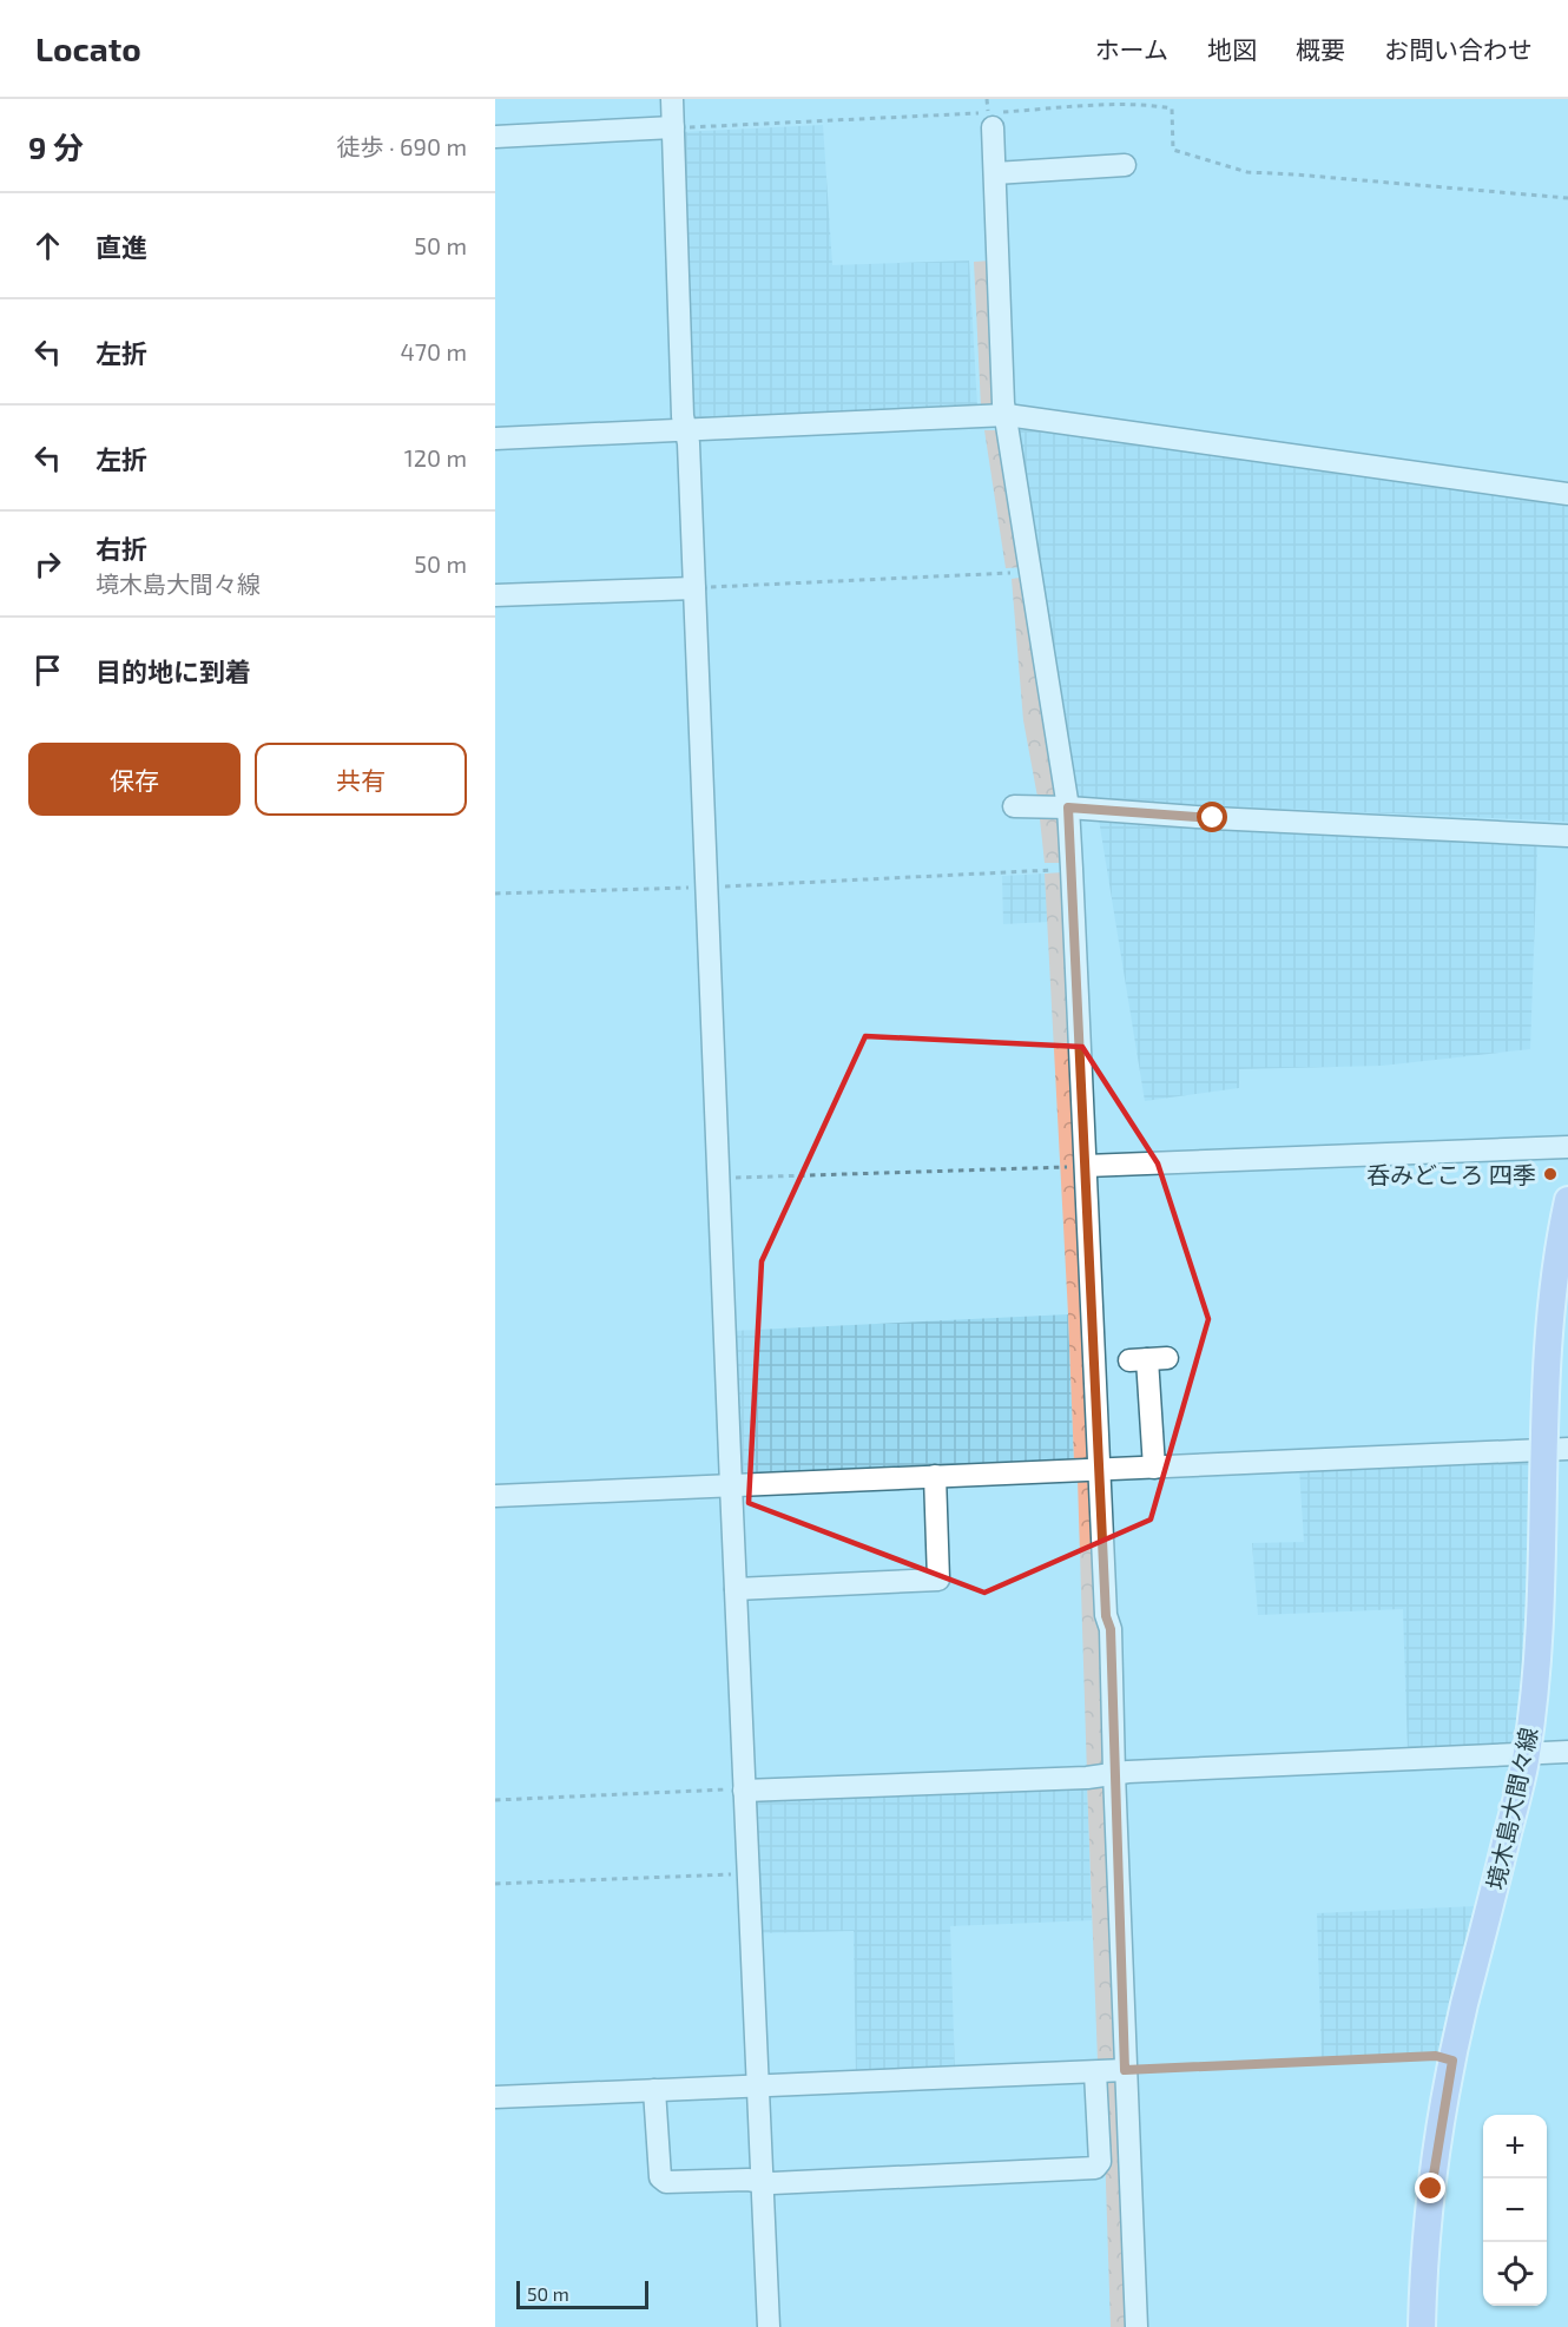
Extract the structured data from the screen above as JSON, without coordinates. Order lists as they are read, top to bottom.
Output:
{
  "streets": {
    "main road": ["境木島大間々線"]
  },
  "places": ["呑みどころ 四季"],
  "scale_bar": "50 m",
  "page": {
    "header": "Locato",
    "nav": [
      "ホーム",
      "地図",
      "概要",
      "お問い合わせ"
    ],
    "heading": ["9 分", "徒歩 · 690 m"],
    "list": [
      ["直進", "50 m"],
      ["左折", "470 m"],
      ["左折", "120 m"],
      ["右折", "境木島大間々線", "50 m"],
      "目的地に到着"
    ],
    "buttons": ["保存", "共有"],
    "map_buttons": ["+", "−"],
    "scale": "50 m"
  }
}
